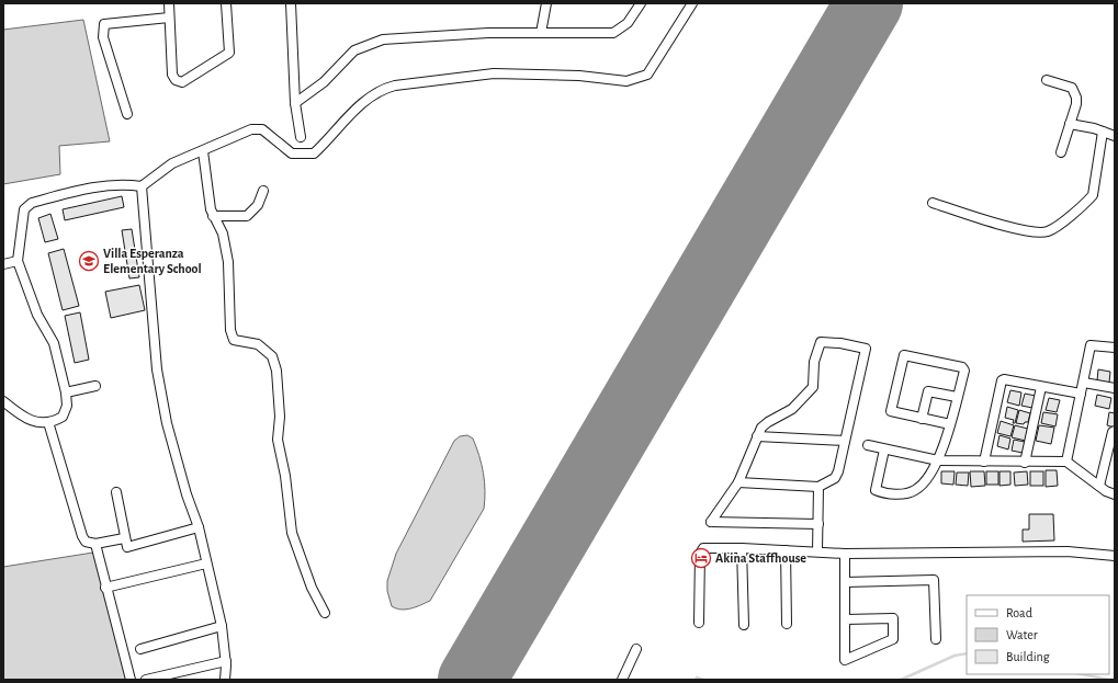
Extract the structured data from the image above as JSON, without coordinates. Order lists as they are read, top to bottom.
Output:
{
  "places": {
    "school or university": ["Villa Esperanza Elementary School"],
    "hotel": ["Akina Staffhouse"]
  },
  "legend": ["Road", "Water", "Building"]
}
